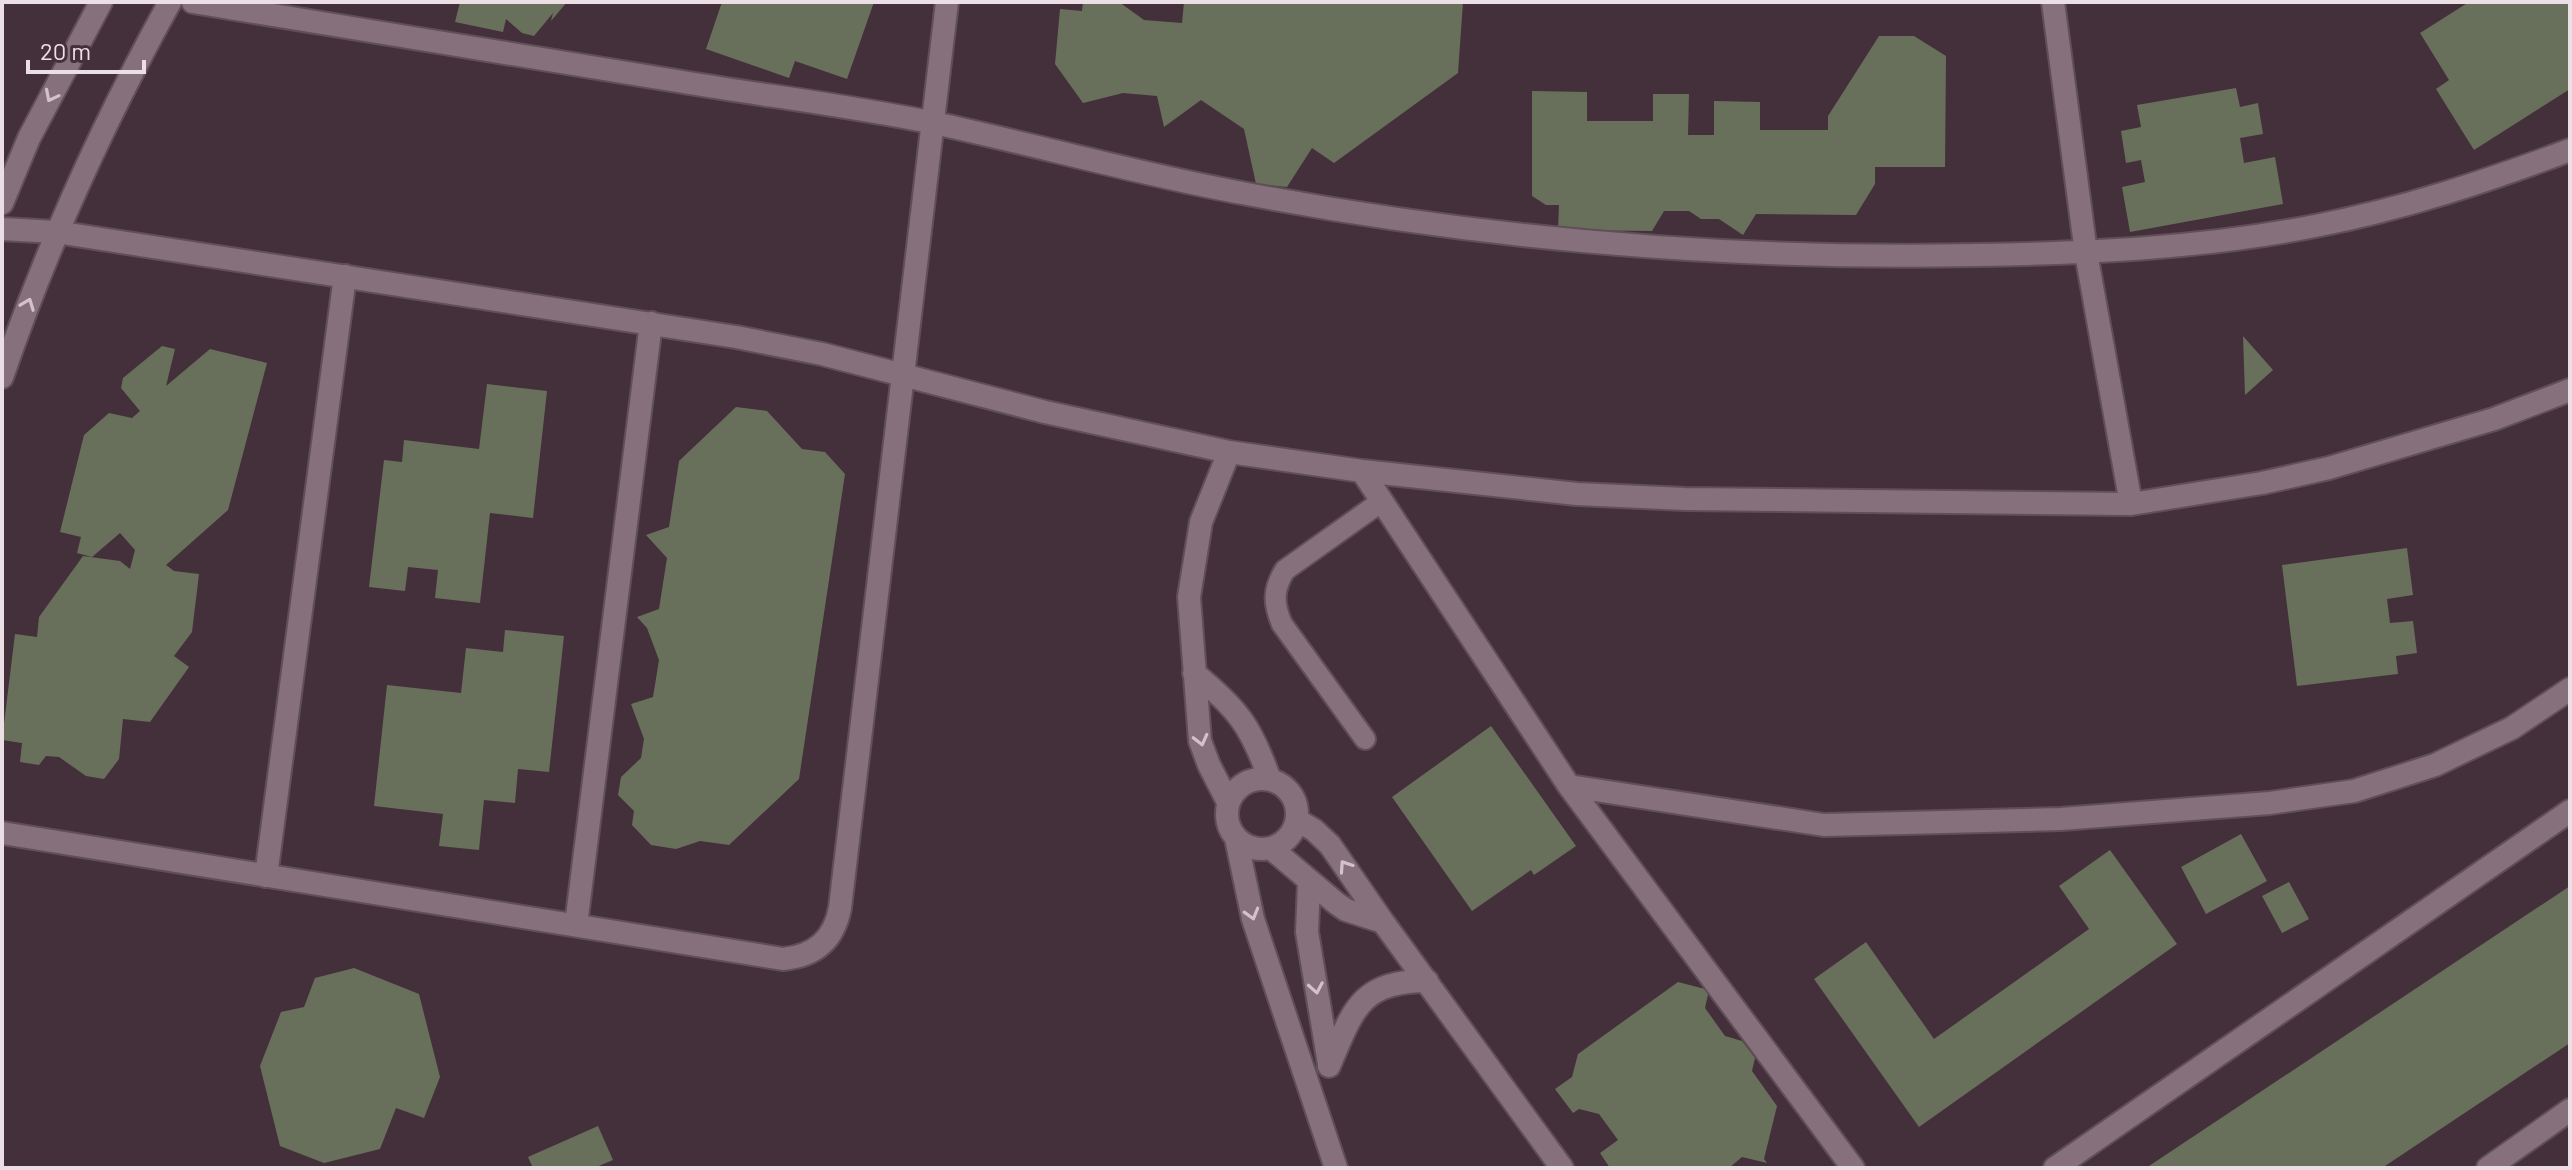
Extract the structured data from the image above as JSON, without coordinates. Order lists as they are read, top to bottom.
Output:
{
  "scale_bar": "20 m"
}
